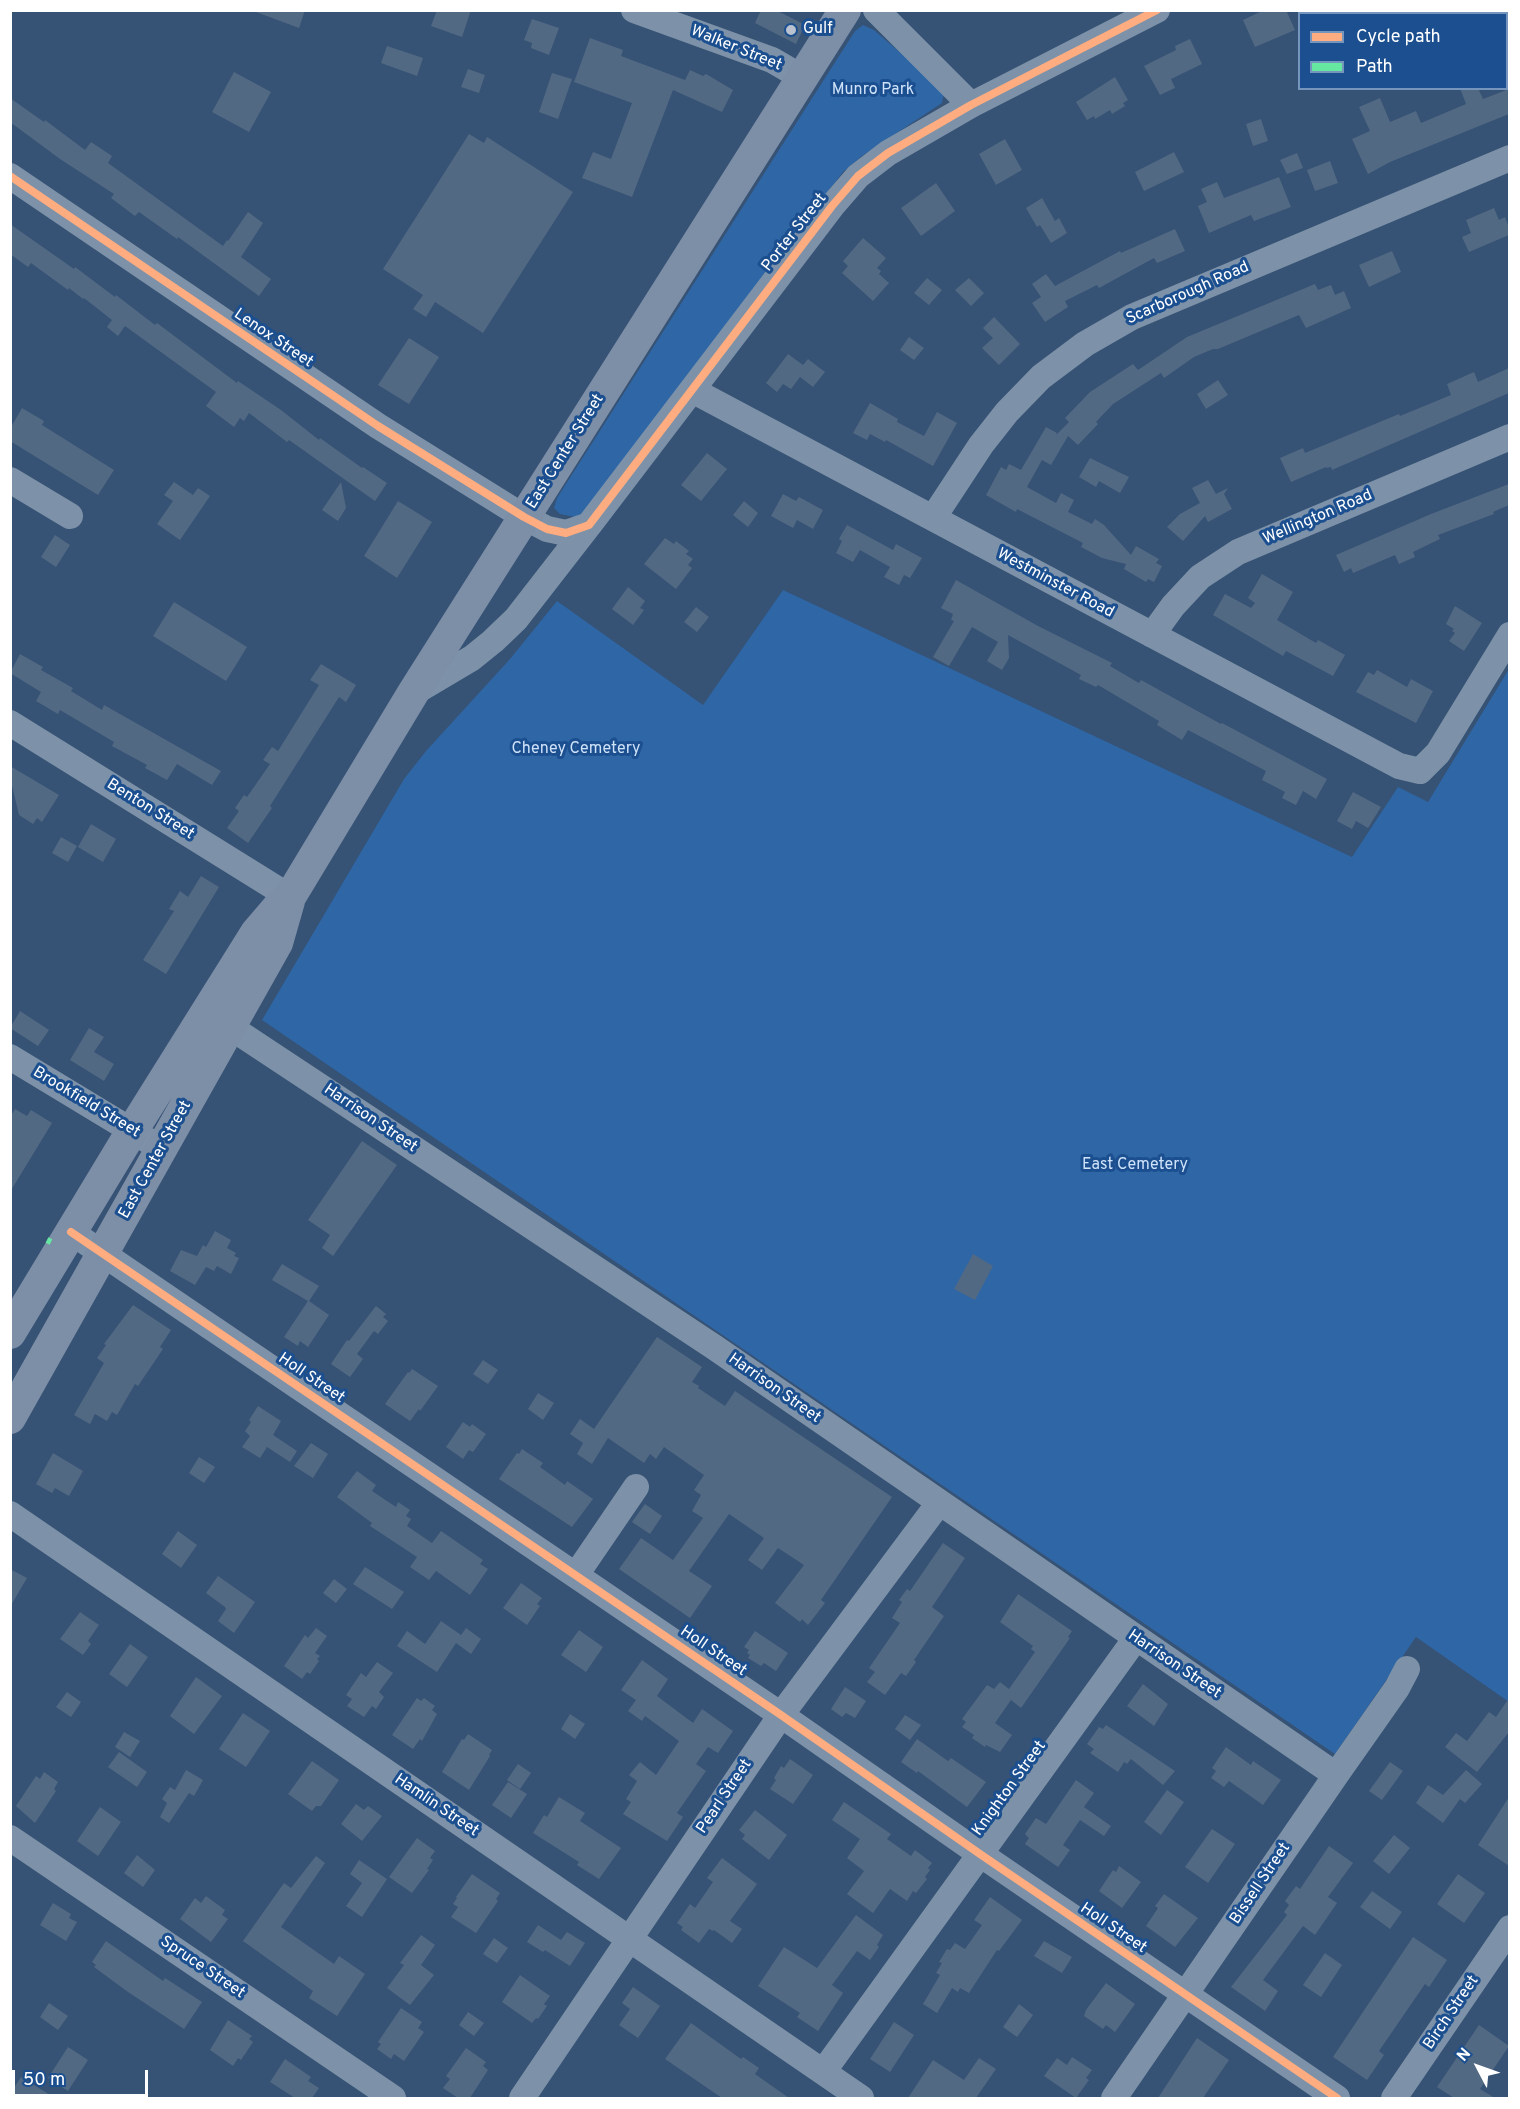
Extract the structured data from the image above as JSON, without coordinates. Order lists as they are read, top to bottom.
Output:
{
  "streets": {
    "main road": ["East Center Street"],
    "street": [
      "Walker Street",
      "Porter Street",
      "Scarborough Road",
      "Lenox Street",
      "Wellington Road",
      "Westminster Road",
      "Benton Street",
      "Brookfield Street",
      "Harrison Street",
      "Holl Street",
      "Knighton Street",
      "Pearl Street",
      "Hamlin Street",
      "Bissell Street",
      "Spruce Street",
      "Birch Street"
    ]
  },
  "crossings": [
    ["Walker Street", "East Center Street"],
    ["Porter Street", "East Center Street"],
    ["Porter Street", "Westminster Road"],
    ["Scarborough Road", "Westminster Road"],
    ["Lenox Street", "East Center Street"],
    ["East Center Street", "Benton Street"],
    ["East Center Street", "Brookfield Street"],
    ["East Center Street", "Harrison Street"],
    ["East Center Street", "Holl Street"],
    ["Wellington Road", "Westminster Road"],
    ["Harrison Street", "Knighton Street"],
    ["Harrison Street", "Pearl Street"],
    ["Harrison Street", "Bissell Street"],
    ["Holl Street", "Knighton Street"],
    ["Holl Street", "Pearl Street"],
    ["Holl Street", "Bissell Street"],
    ["Knighton Street", "Hamlin Street"],
    ["Pearl Street", "Hamlin Street"]
  ],
  "parks": ["Munro Park", "Cheney Cemetery", "East Cemetery"],
  "places": ["Gulf"],
  "legend": ["Cycle path", "Path"],
  "scale_bar": "50 m",
  "north": "top left"
}
